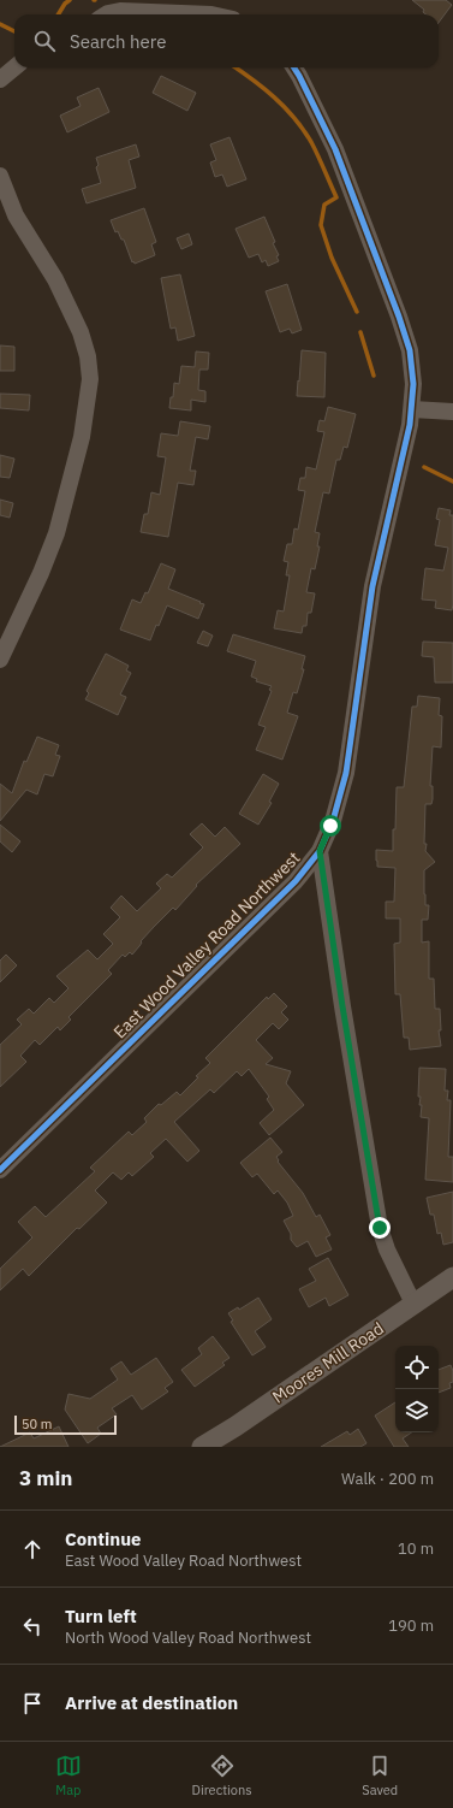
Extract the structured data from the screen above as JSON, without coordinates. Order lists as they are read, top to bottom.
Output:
{
  "streets": {
    "street": ["East Wood Valley Road Northwest", "Moores Mill Road"]
  },
  "scale_bar": "50 m",
  "page": {
    "search": "Search here",
    "scale": "50 m",
    "heading": ["3 min", "Walk · 200 m"],
    "list": [
      ["Continue", "East Wood Valley Road Northwest", "10 m"],
      ["Turn left", "North Wood Valley Road Northwest", "190 m"],
      "Arrive at destination"
    ],
    "nav": ["Map", "Directions", "Saved"]
  }
}
